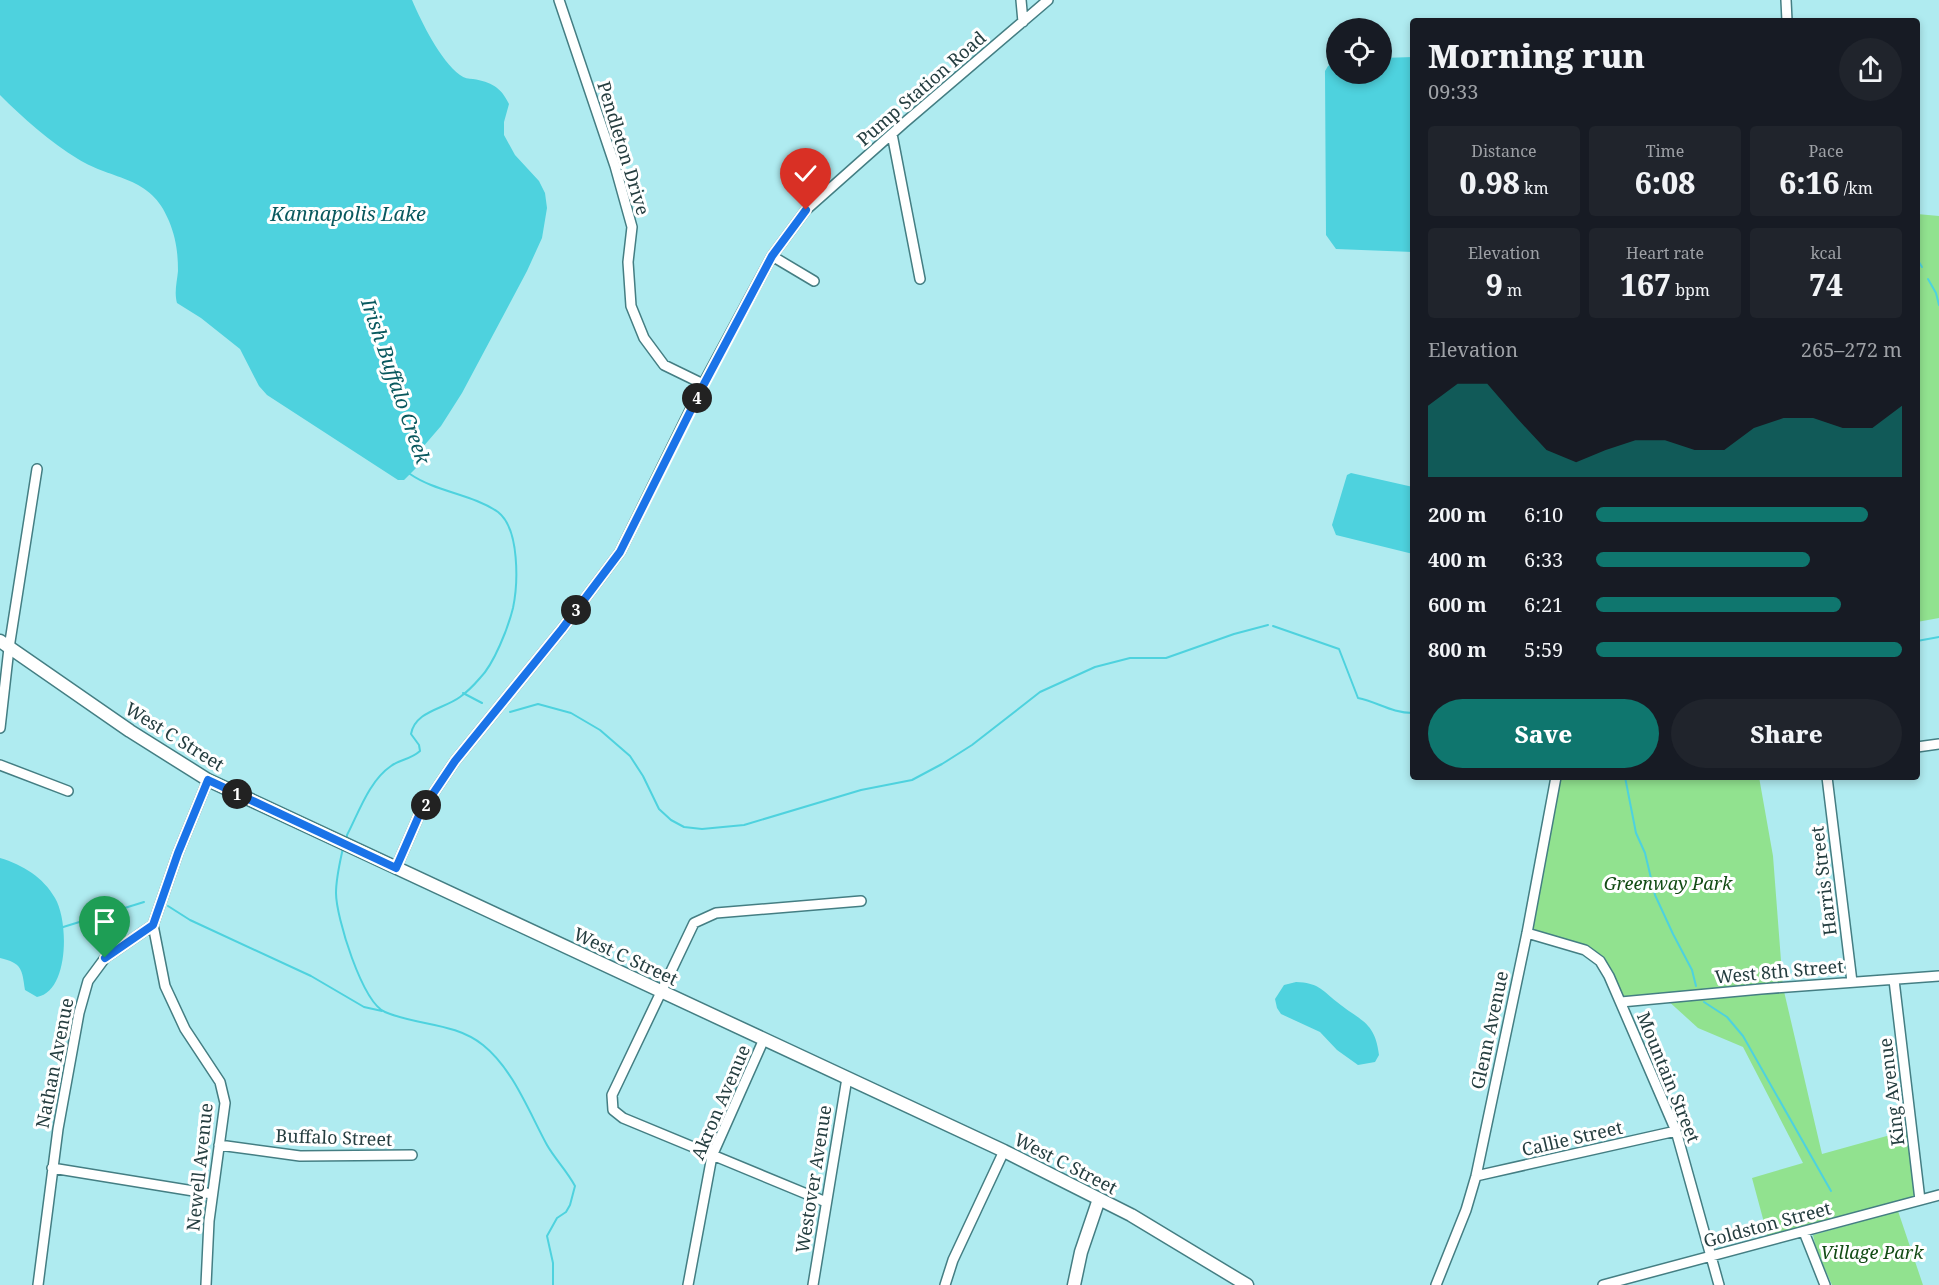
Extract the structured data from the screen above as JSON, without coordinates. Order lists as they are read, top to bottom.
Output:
{
  "streets": {
    "main road": ["West C Street"],
    "street": [
      "Pump Station Road",
      "Pendleton Drive",
      "Harris Street",
      "West 8th Street",
      "Glenn Avenue",
      "Nathan Avenue",
      "Mountain Street",
      "King Avenue",
      "Akron Avenue",
      "Buffalo Street",
      "Callie Street",
      "Newell Avenue",
      "Westover Avenue",
      "Goldston Street"
    ]
  },
  "crossings": [
    ["Pump Station Road", "Pendleton Drive"],
    ["Pump Station Road", "West C Street"],
    ["West C Street", "Akron Avenue"],
    ["West C Street", "Westover Avenue"],
    ["Harris Street", "West 8th Street"],
    ["West 8th Street", "Mountain Street"],
    ["West 8th Street", "King Avenue"],
    ["Glenn Avenue", "Mountain Street"],
    ["Glenn Avenue", "Callie Street"],
    ["Nathan Avenue", "Newell Avenue"],
    ["Mountain Street", "Callie Street"],
    ["Mountain Street", "Goldston Street"],
    ["King Avenue", "Goldston Street"],
    ["Buffalo Street", "Newell Avenue"]
  ],
  "water": ["Kannapolis Lake", "Irish Buffalo Creek"],
  "parks": ["Greenway Park", "Village Park"],
  "page": {
    "heading": ["Morning run", "09:33"],
    "stats": [
      ["Distance", "0.98 km"],
      ["Time", "6:08"],
      ["Pace", "6:16 /km"],
      ["Elevation", "9 m"],
      ["Heart rate", "167 bpm"],
      ["kcal", "74"]
    ],
    "chart": ["Elevation", "265–272 m"],
    "pins": [
      "4",
      "3",
      "1",
      "2"
    ],
    "list": [
      {
        "name": "200 m",
        "note": "6:10"
      },
      {
        "name": "400 m",
        "note": "6:33"
      },
      {
        "name": "600 m",
        "note": "6:21"
      },
      {
        "name": "800 m",
        "note": "5:59"
      }
    ],
    "buttons": ["Save", "Share"]
  }
}
